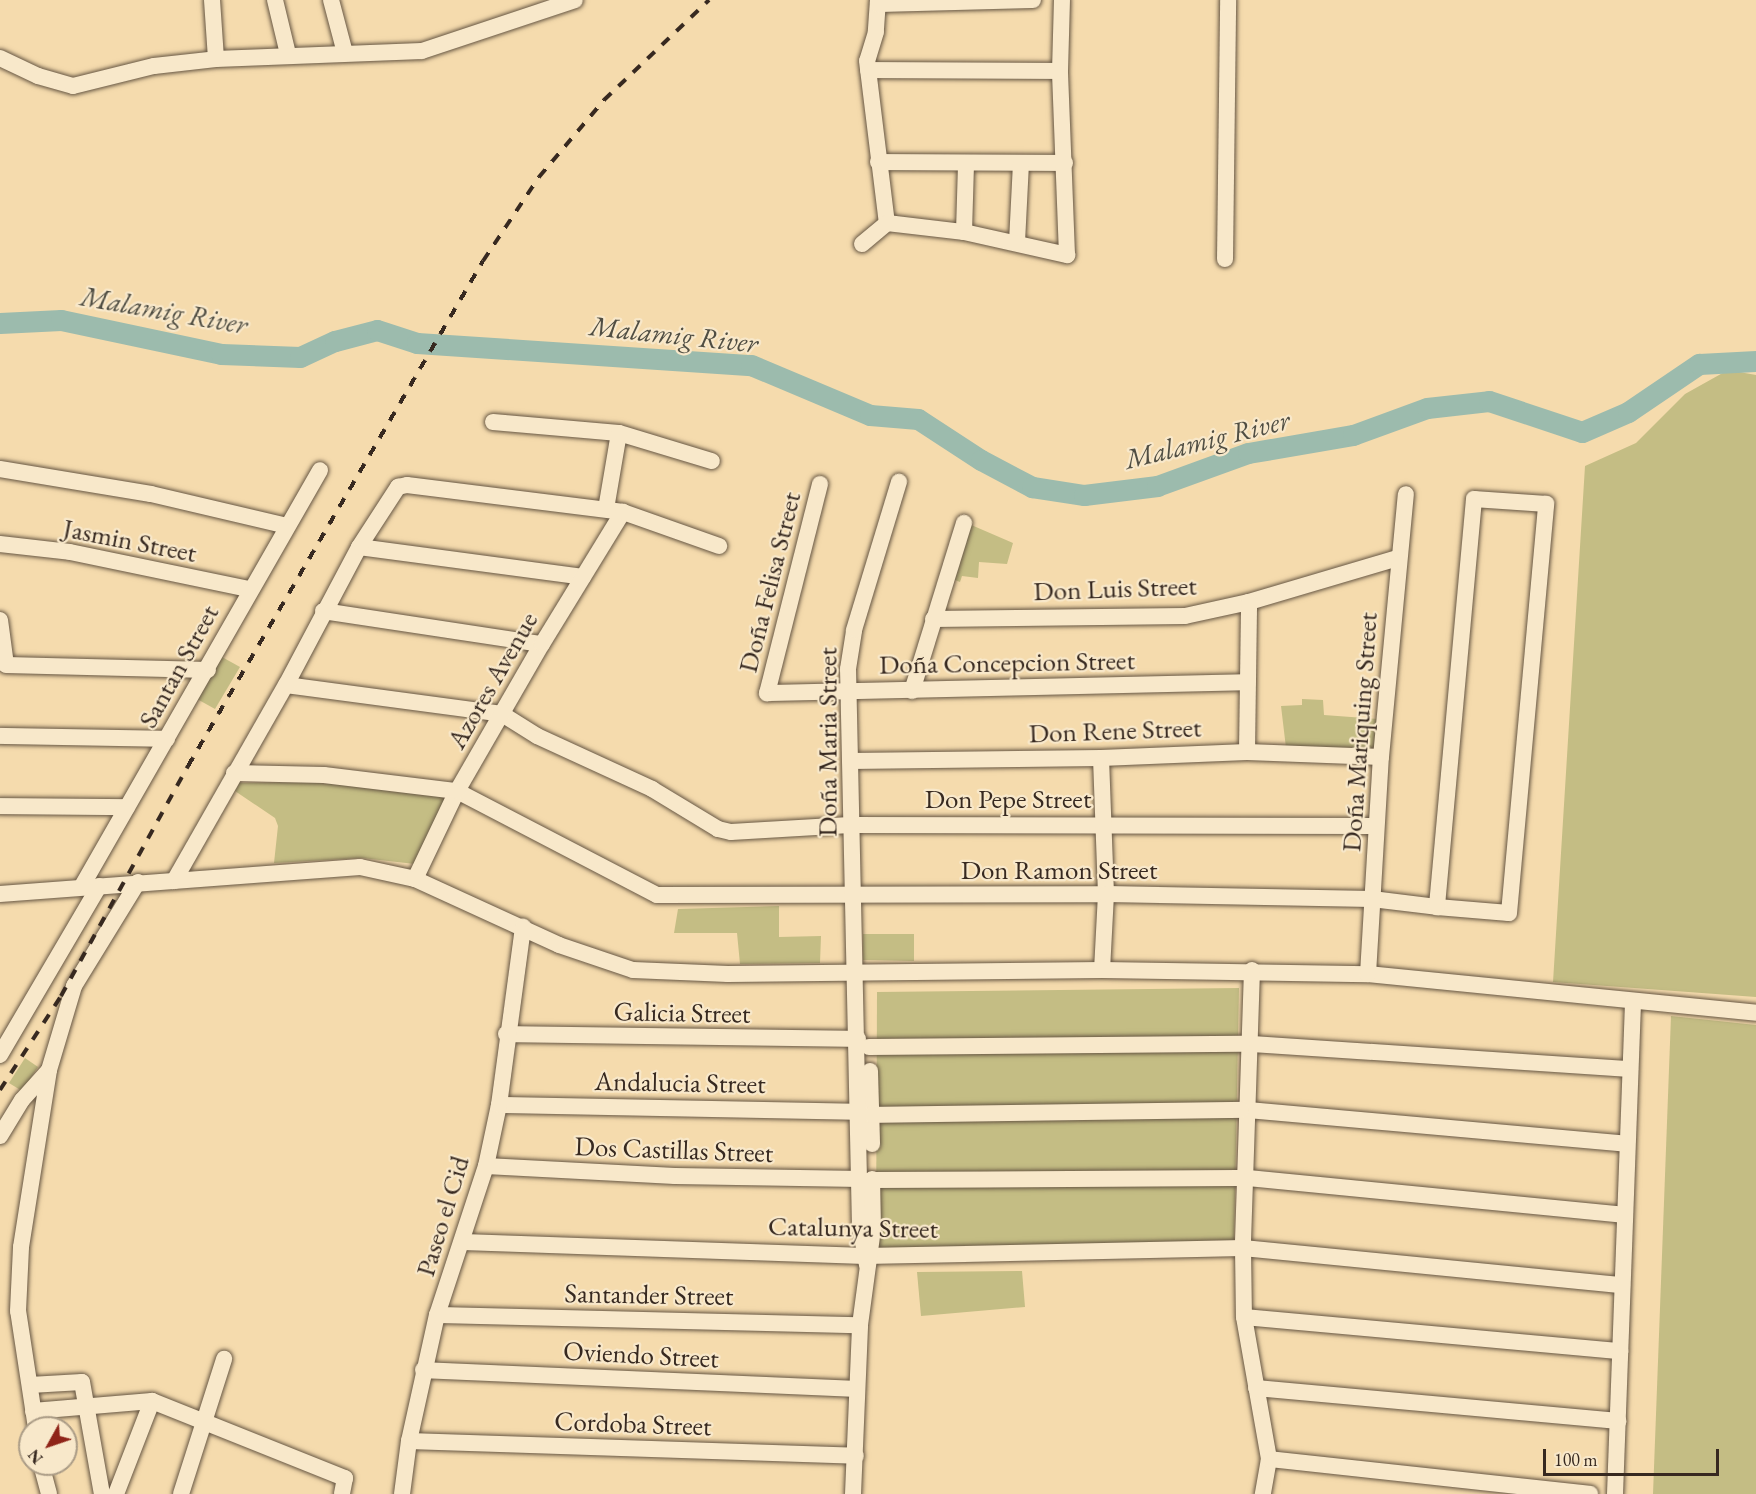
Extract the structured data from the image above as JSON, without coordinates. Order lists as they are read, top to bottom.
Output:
{
  "streets": {
    "street": [
      "Jasmin Street",
      "Doña Felisa Street",
      "Don Luis Street",
      "Doña Concepcion Street",
      "Santan Street",
      "Azores Avenue",
      "Don Rene Street",
      "Doña Mariquing Street",
      "Doña Maria Street",
      "Don Pepe Street",
      "Don Ramon Street",
      "Galicia Street",
      "Andalucia Street",
      "Dos Castillas Street",
      "Paseo el Cid",
      "Catalunya Street",
      "Santander Street",
      "Oviendo Street",
      "Cordoba Street"
    ]
  },
  "crossings": [
    ["Jasmin Street", "Santan Street"],
    ["Doña Felisa Street", "Doña Concepcion Street"],
    ["Don Luis Street", "Doña Mariquing Street"],
    ["Doña Concepcion Street", "Doña Maria Street"],
    ["Azores Avenue", "Don Pepe Street"],
    ["Azores Avenue", "Don Ramon Street"],
    ["Don Rene Street", "Doña Mariquing Street"],
    ["Don Rene Street", "Doña Maria Street"],
    ["Doña Mariquing Street", "Don Pepe Street"],
    ["Doña Mariquing Street", "Don Ramon Street"],
    ["Doña Maria Street", "Don Pepe Street"],
    ["Doña Maria Street", "Don Ramon Street"],
    ["Doña Maria Street", "Galicia Street"],
    ["Doña Maria Street", "Andalucia Street"],
    ["Doña Maria Street", "Dos Castillas Street"],
    ["Doña Maria Street", "Catalunya Street"],
    ["Doña Maria Street", "Santander Street"],
    ["Doña Maria Street", "Oviendo Street"],
    ["Doña Maria Street", "Cordoba Street"],
    ["Galicia Street", "Paseo el Cid"],
    ["Andalucia Street", "Paseo el Cid"],
    ["Dos Castillas Street", "Paseo el Cid"],
    ["Paseo el Cid", "Catalunya Street"],
    ["Paseo el Cid", "Santander Street"],
    ["Paseo el Cid", "Oviendo Street"],
    ["Paseo el Cid", "Cordoba Street"]
  ],
  "water": ["Malamig River"],
  "scale_bar": "100 m",
  "north": "bottom left"
}
